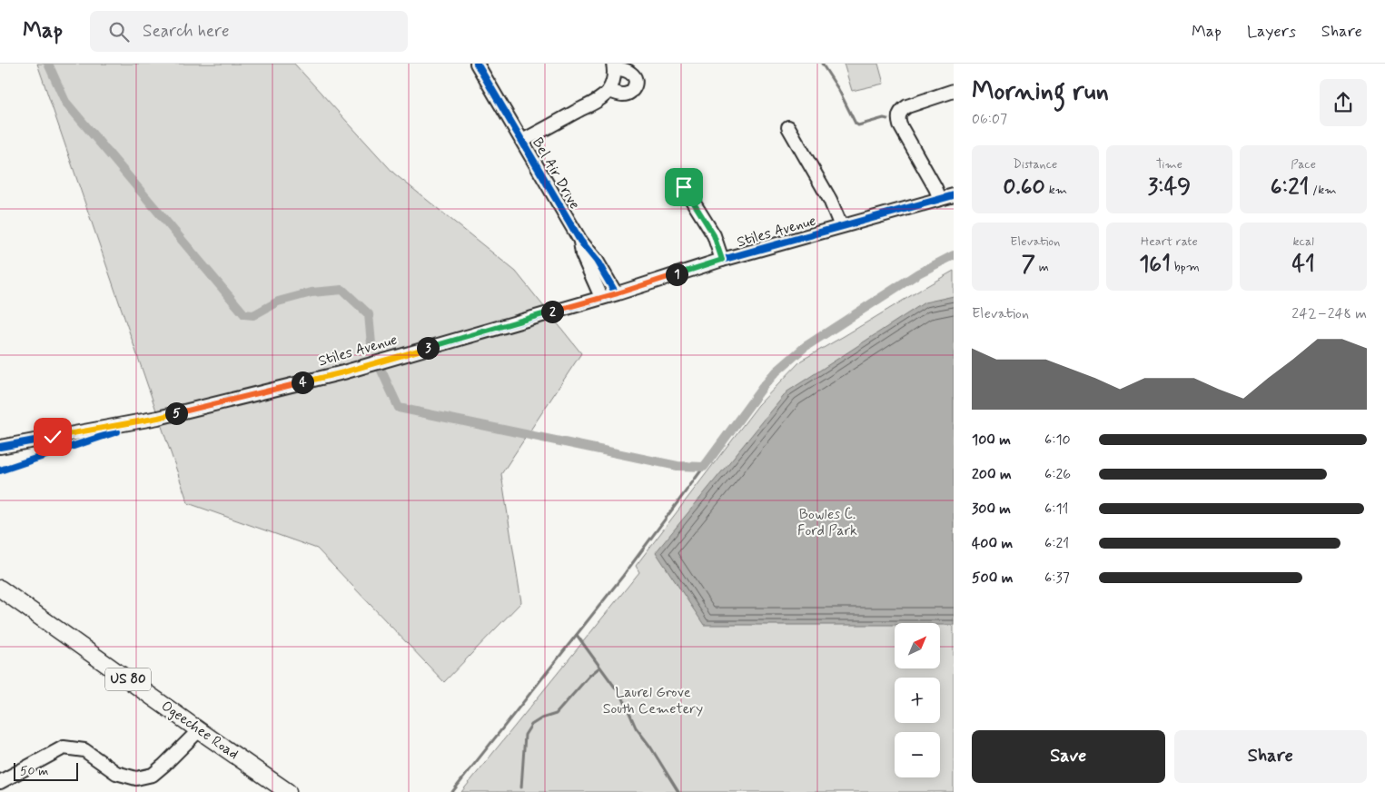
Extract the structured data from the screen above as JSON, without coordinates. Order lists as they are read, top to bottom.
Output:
{
  "streets": {
    "main road": ["US 80", "Ogeechee Road"],
    "street": ["Bel Air Drive", "Stiles Avenue"]
  },
  "crossings": [
    ["Bel Air Drive", "Stiles Avenue"]
  ],
  "parks": ["Bowles C. Ford Park", "Laurel Grove South Cemetery"],
  "scale_bar": "50 m",
  "north": "top right",
  "page": {
    "header": "Map",
    "search": "Search here",
    "nav": ["Map", "Layers", "Share"],
    "heading": ["Morning run", "06:07"],
    "stats": [
      ["Distance", "0.60 km"],
      ["Time", "3:49"],
      ["Pace", "6:21 /km"],
      ["Elevation", "7 m"],
      ["Heart rate", "161 bpm"],
      ["kcal", "41"]
    ],
    "pins": [
      "1",
      "2",
      "3",
      "4",
      "5"
    ],
    "chart": ["Elevation", "242–248 m"],
    "list": [
      {
        "name": "100 m",
        "note": "6:10"
      },
      {
        "name": "200 m",
        "note": "6:26"
      },
      {
        "name": "300 m",
        "note": "6:11"
      },
      {
        "name": "400 m",
        "note": "6:21"
      },
      {
        "name": "500 m",
        "note": "6:37"
      }
    ],
    "map_buttons": ["+", "−"],
    "buttons": ["Save", "Share"],
    "scale": "50 m"
  }
}
